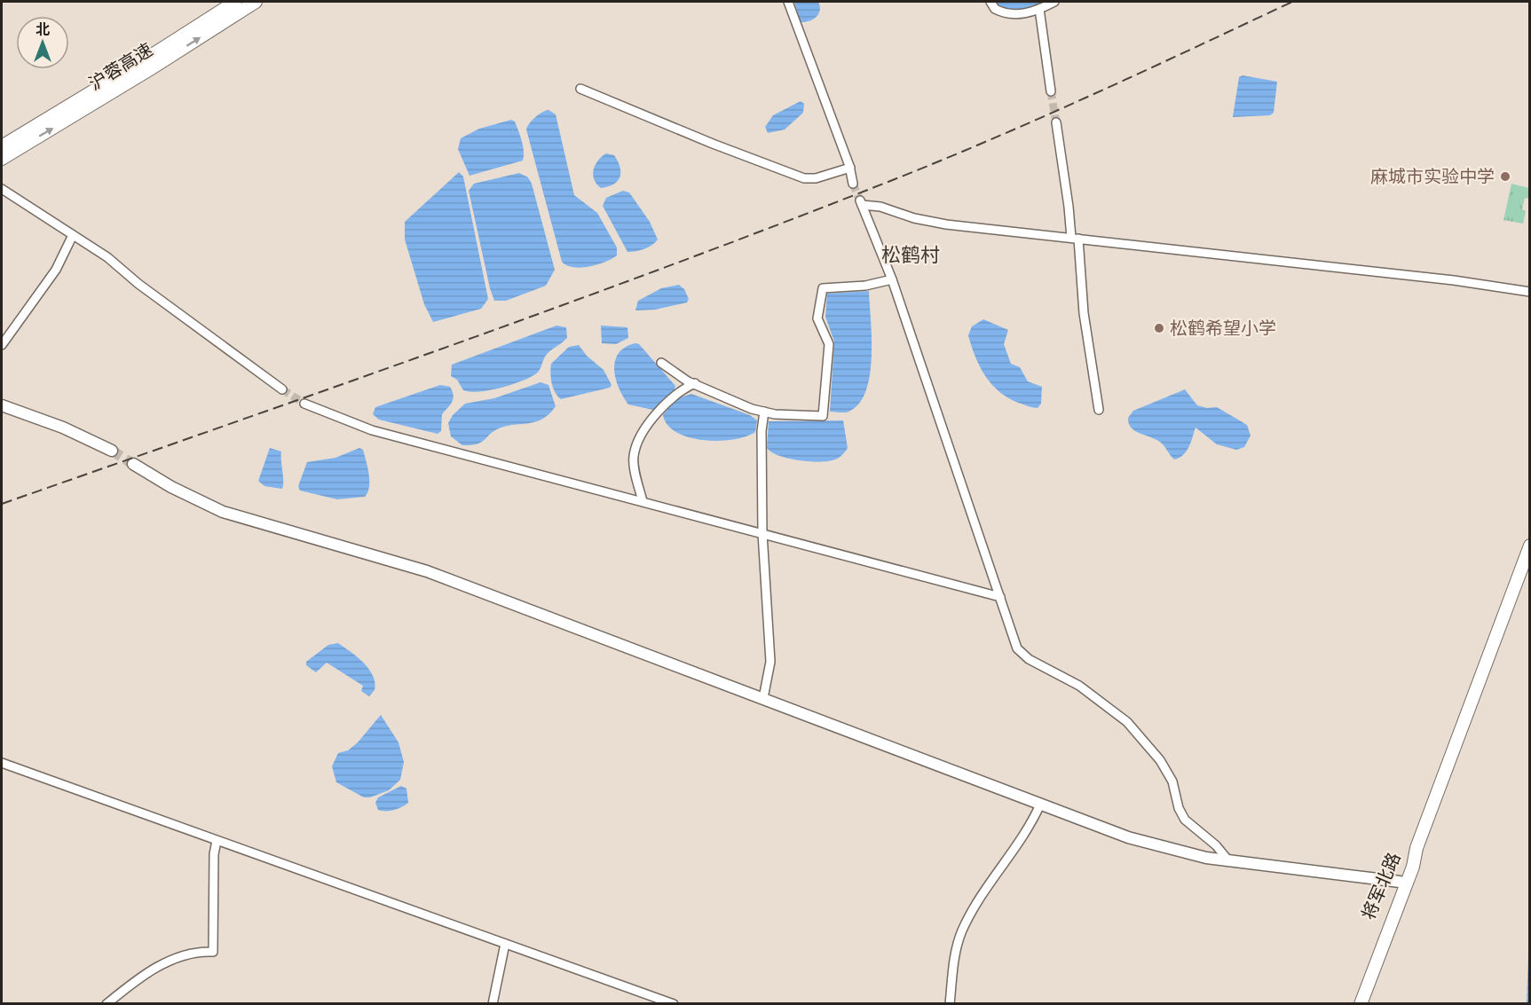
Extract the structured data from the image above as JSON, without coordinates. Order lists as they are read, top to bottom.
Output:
{
  "streets": {
    "highway": ["沪蓉高速", "将军北路"]
  },
  "districts": ["松鹤村"],
  "places": ["麻城市实验中学", "松鹤希望小学"],
  "north": "top"
}
